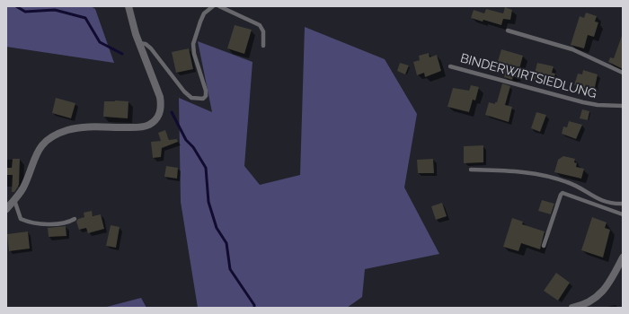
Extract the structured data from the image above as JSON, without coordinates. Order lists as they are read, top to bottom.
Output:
{
  "streets": {
    "lane": ["BINDERWIRTSIEDLUNG"]
  }
}
